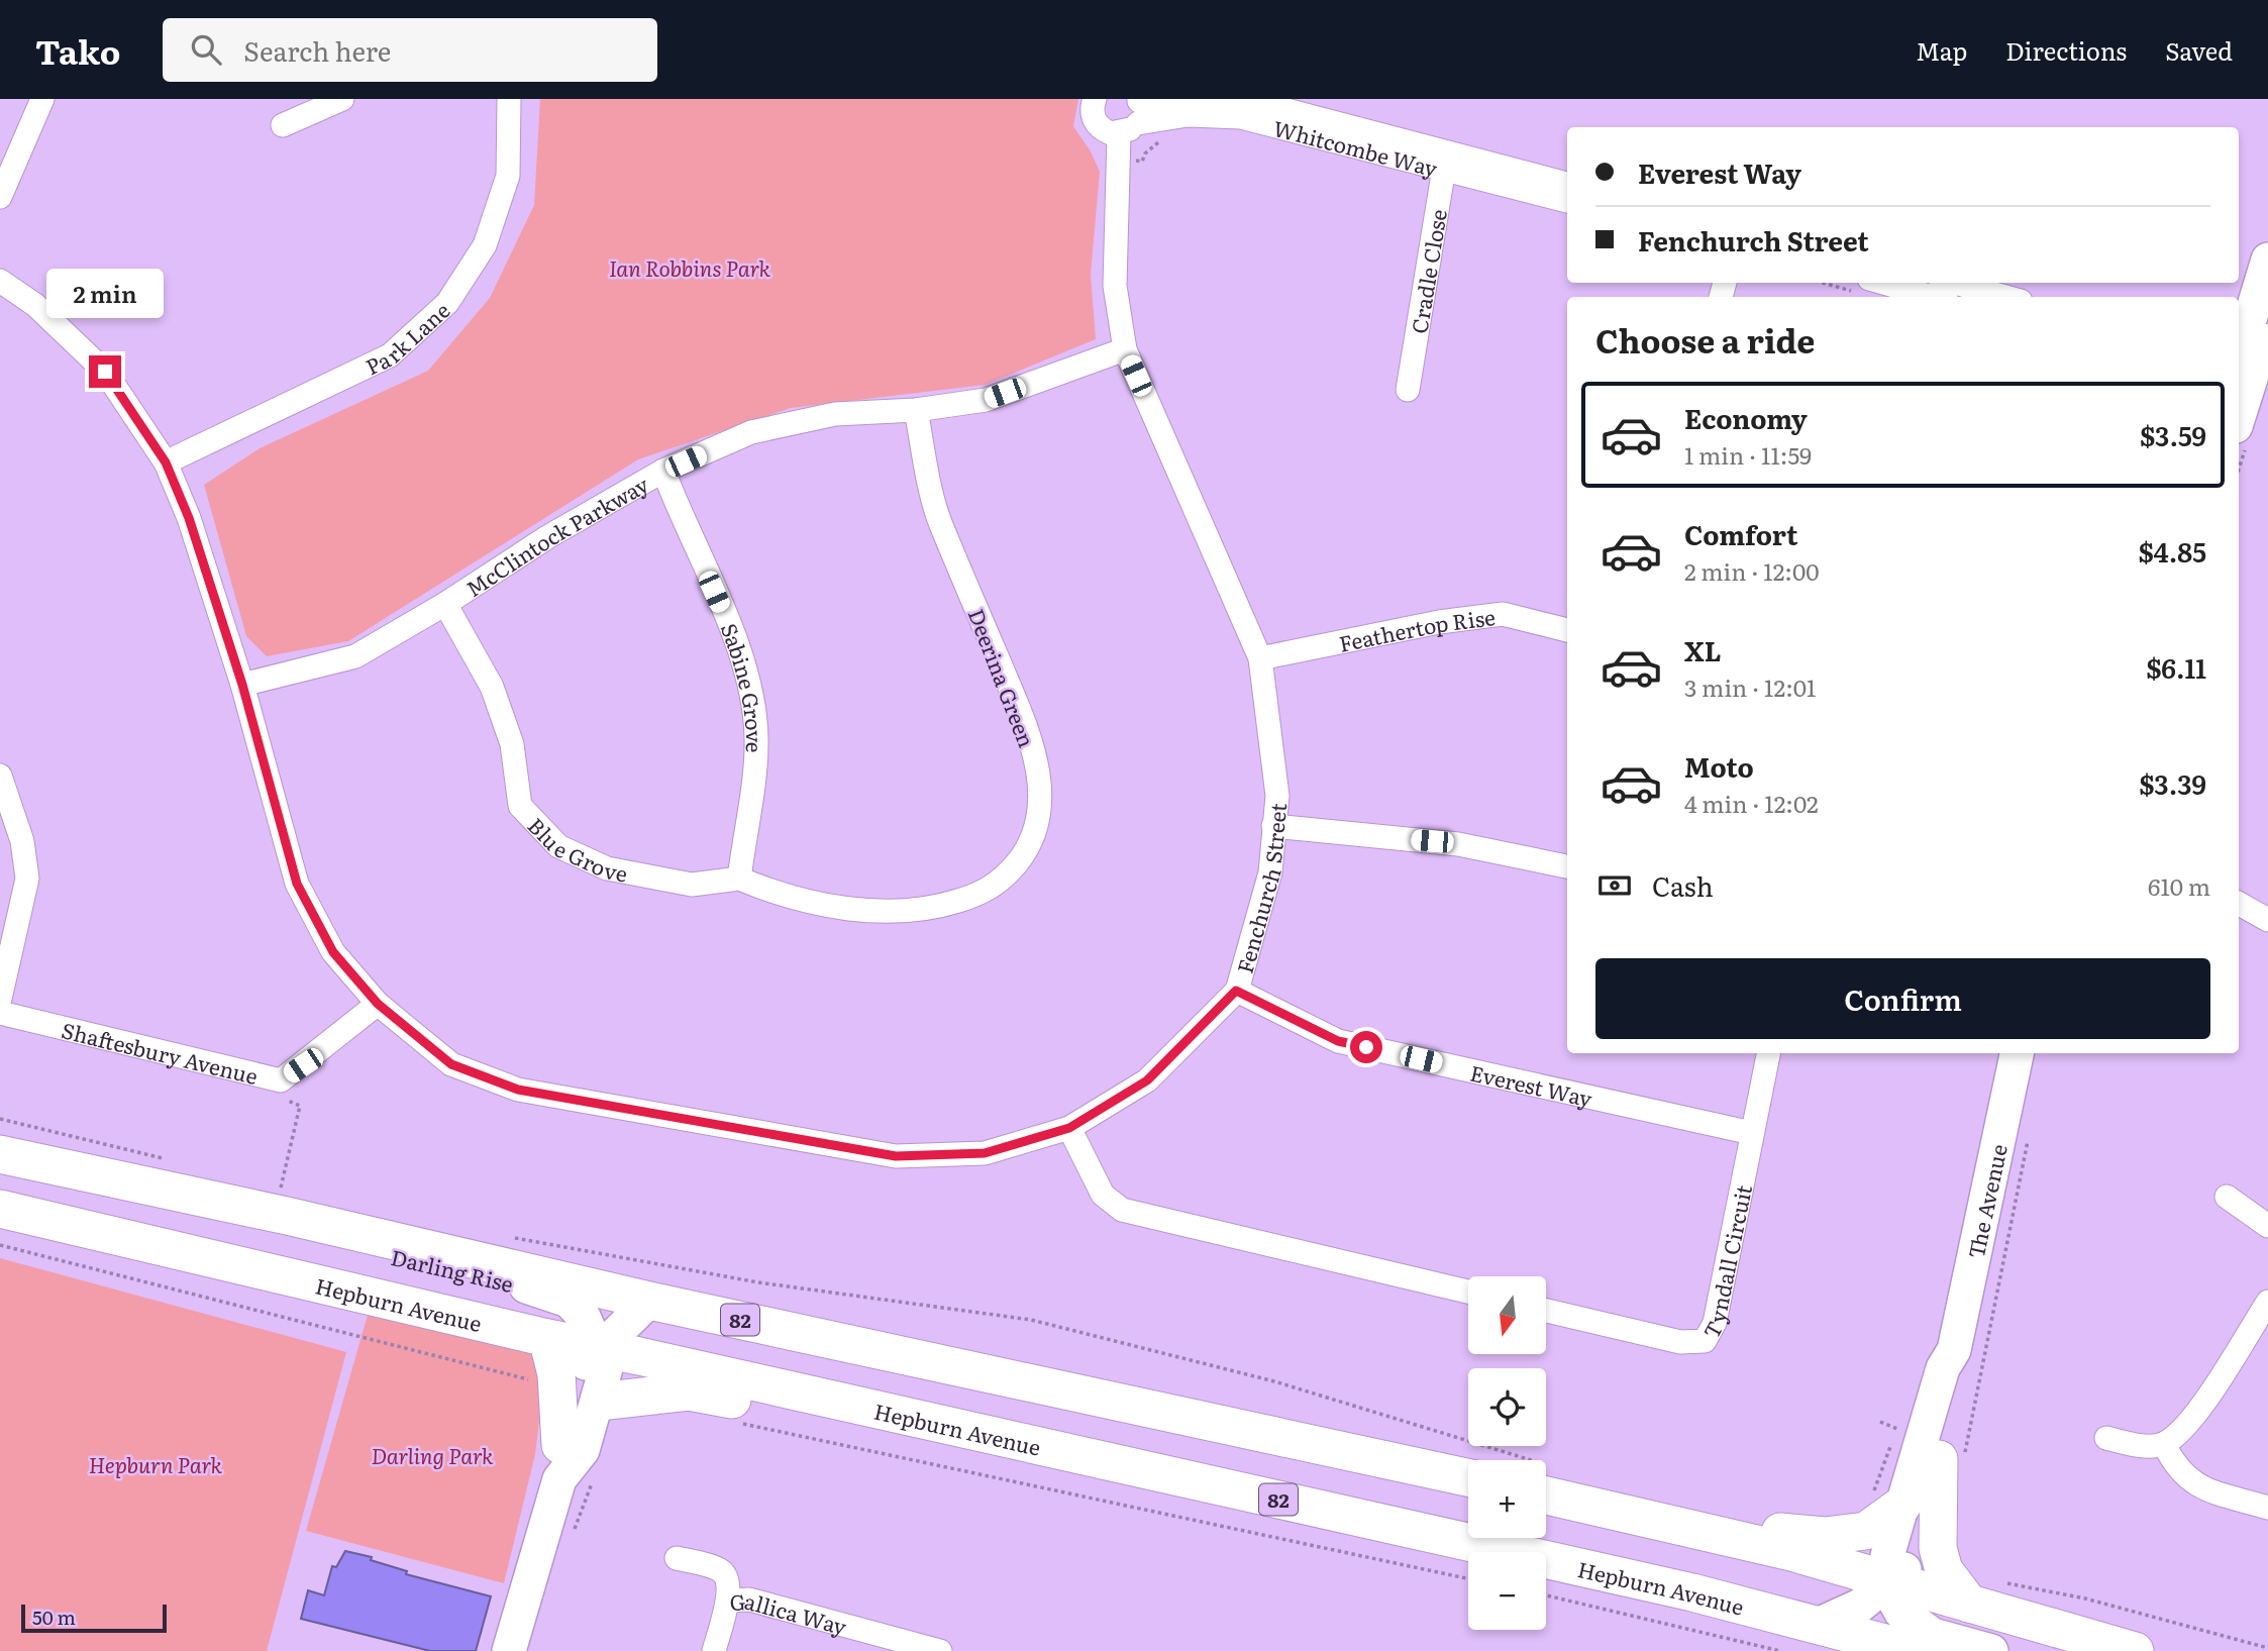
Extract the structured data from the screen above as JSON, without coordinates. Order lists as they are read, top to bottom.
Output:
{
  "streets": {
    "main road": ["Hepburn Avenue", "82"],
    "street": [
      "Whitcombe Way",
      "Cradle Close",
      "Park Lane",
      "McClintock Parkway",
      "Feathertop Rise",
      "Deerina Green",
      "Sabine Grove",
      "Blue Grove",
      "Fenchurch Street",
      "Shaftesbury Avenue",
      "Everest Way",
      "The Avenue",
      "Tyndall Circuit",
      "Darling Rise",
      "Gallica Way"
    ]
  },
  "crossings": [
    ["Whitcombe Way", "Cradle Close"],
    ["Whitcombe Way", "Fenchurch Street"],
    ["Park Lane", "Fenchurch Street"],
    ["McClintock Parkway", "Deerina Green"],
    ["McClintock Parkway", "Sabine Grove"],
    ["McClintock Parkway", "Blue Grove"],
    ["McClintock Parkway", "Fenchurch Street"],
    ["Feathertop Rise", "Fenchurch Street"],
    ["Deerina Green", "Sabine Grove"],
    ["Deerina Green", "Blue Grove"],
    ["Sabine Grove", "Blue Grove"],
    ["Fenchurch Street", "Shaftesbury Avenue"],
    ["Fenchurch Street", "Everest Way"],
    ["Everest Way", "Tyndall Circuit"],
    ["The Avenue", "Hepburn Avenue"],
    ["Darling Rise", "Hepburn Avenue"],
    ["Darling Rise", "82"]
  ],
  "parks": ["Ian Robbins Park", "Darling Park", "Hepburn Park"],
  "scale_bar": "50 m",
  "north": "bottom",
  "page": {
    "header": "Tako",
    "search": "Search here",
    "nav": ["Map", "Directions", "Saved"],
    "banner": ["Everest Way", "Fenchurch Street"],
    "bubble": "2 min",
    "heading": "Choose a ride",
    "list": [
      {
        "name": "Economy",
        "note": "1 min · 11:59",
        "value": "$3.59"
      },
      {
        "name": "Comfort",
        "note": "2 min · 12:00",
        "value": "$4.85"
      },
      {
        "name": "XL",
        "note": "3 min · 12:01",
        "value": "$6.11"
      },
      {
        "name": "Moto",
        "note": "4 min · 12:02",
        "value": "$3.39"
      }
    ],
    "pay": ["Cash", "610 m"],
    "buttons": "Confirm",
    "map_buttons": ["+", "−"],
    "scale": "50 m"
  }
}
